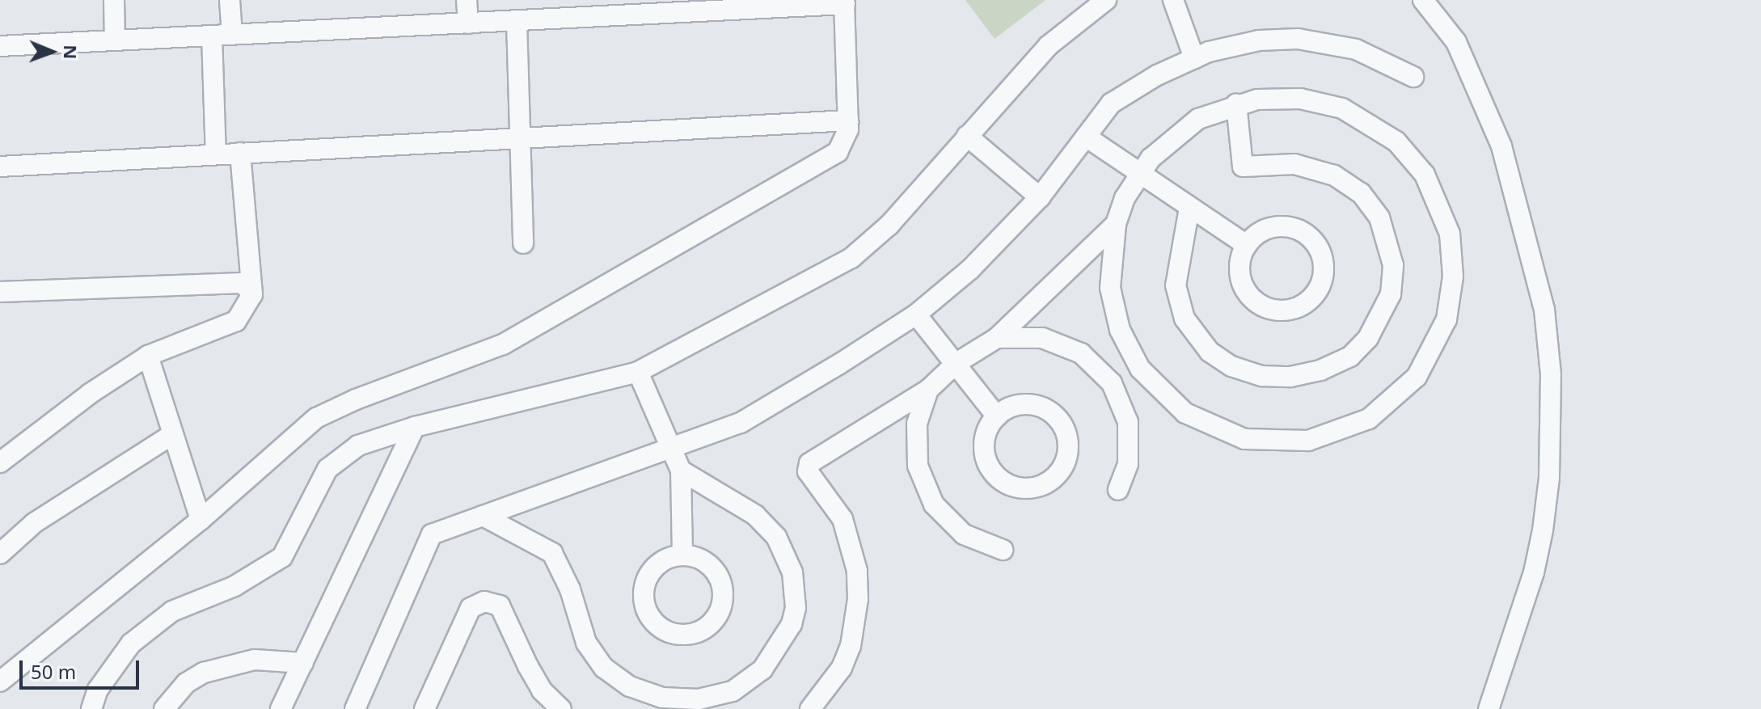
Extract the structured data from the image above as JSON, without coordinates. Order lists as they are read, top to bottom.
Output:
{
  "scale_bar": "50 m",
  "north": "right"
}
